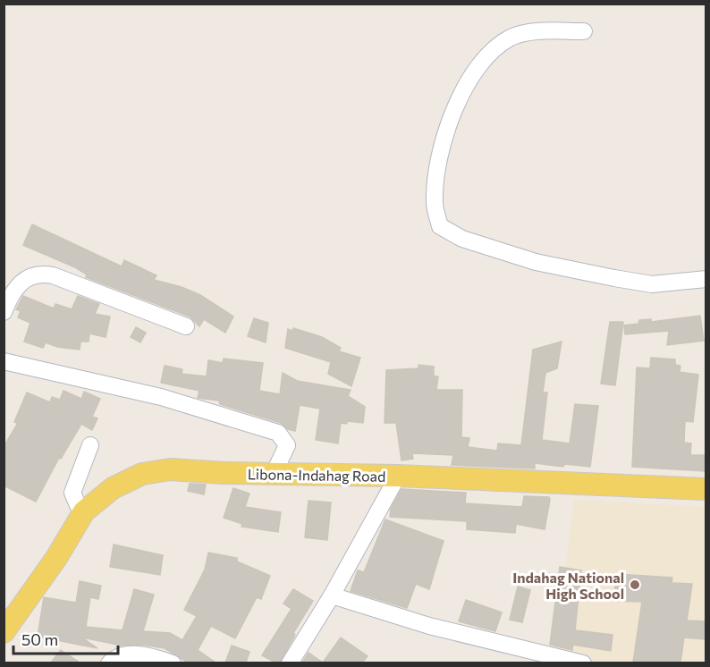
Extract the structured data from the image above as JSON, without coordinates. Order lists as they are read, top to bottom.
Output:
{
  "streets": {
    "main road": ["Libona-Indahag Road"]
  },
  "places": ["Indahag National High School"],
  "scale_bar": "50 m"
}
